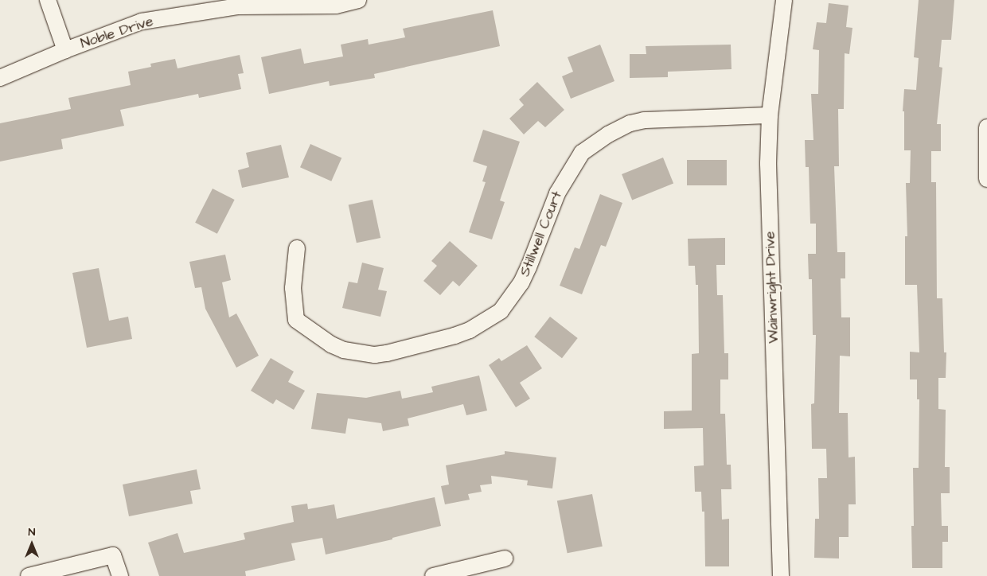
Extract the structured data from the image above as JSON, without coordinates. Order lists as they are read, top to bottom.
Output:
{
  "streets": {
    "street": ["Noble Drive", "Stillwell Court", "Wainwright Drive"]
  },
  "crossings": [
    ["Stillwell Court", "Wainwright Drive"]
  ],
  "north": "top"
}
